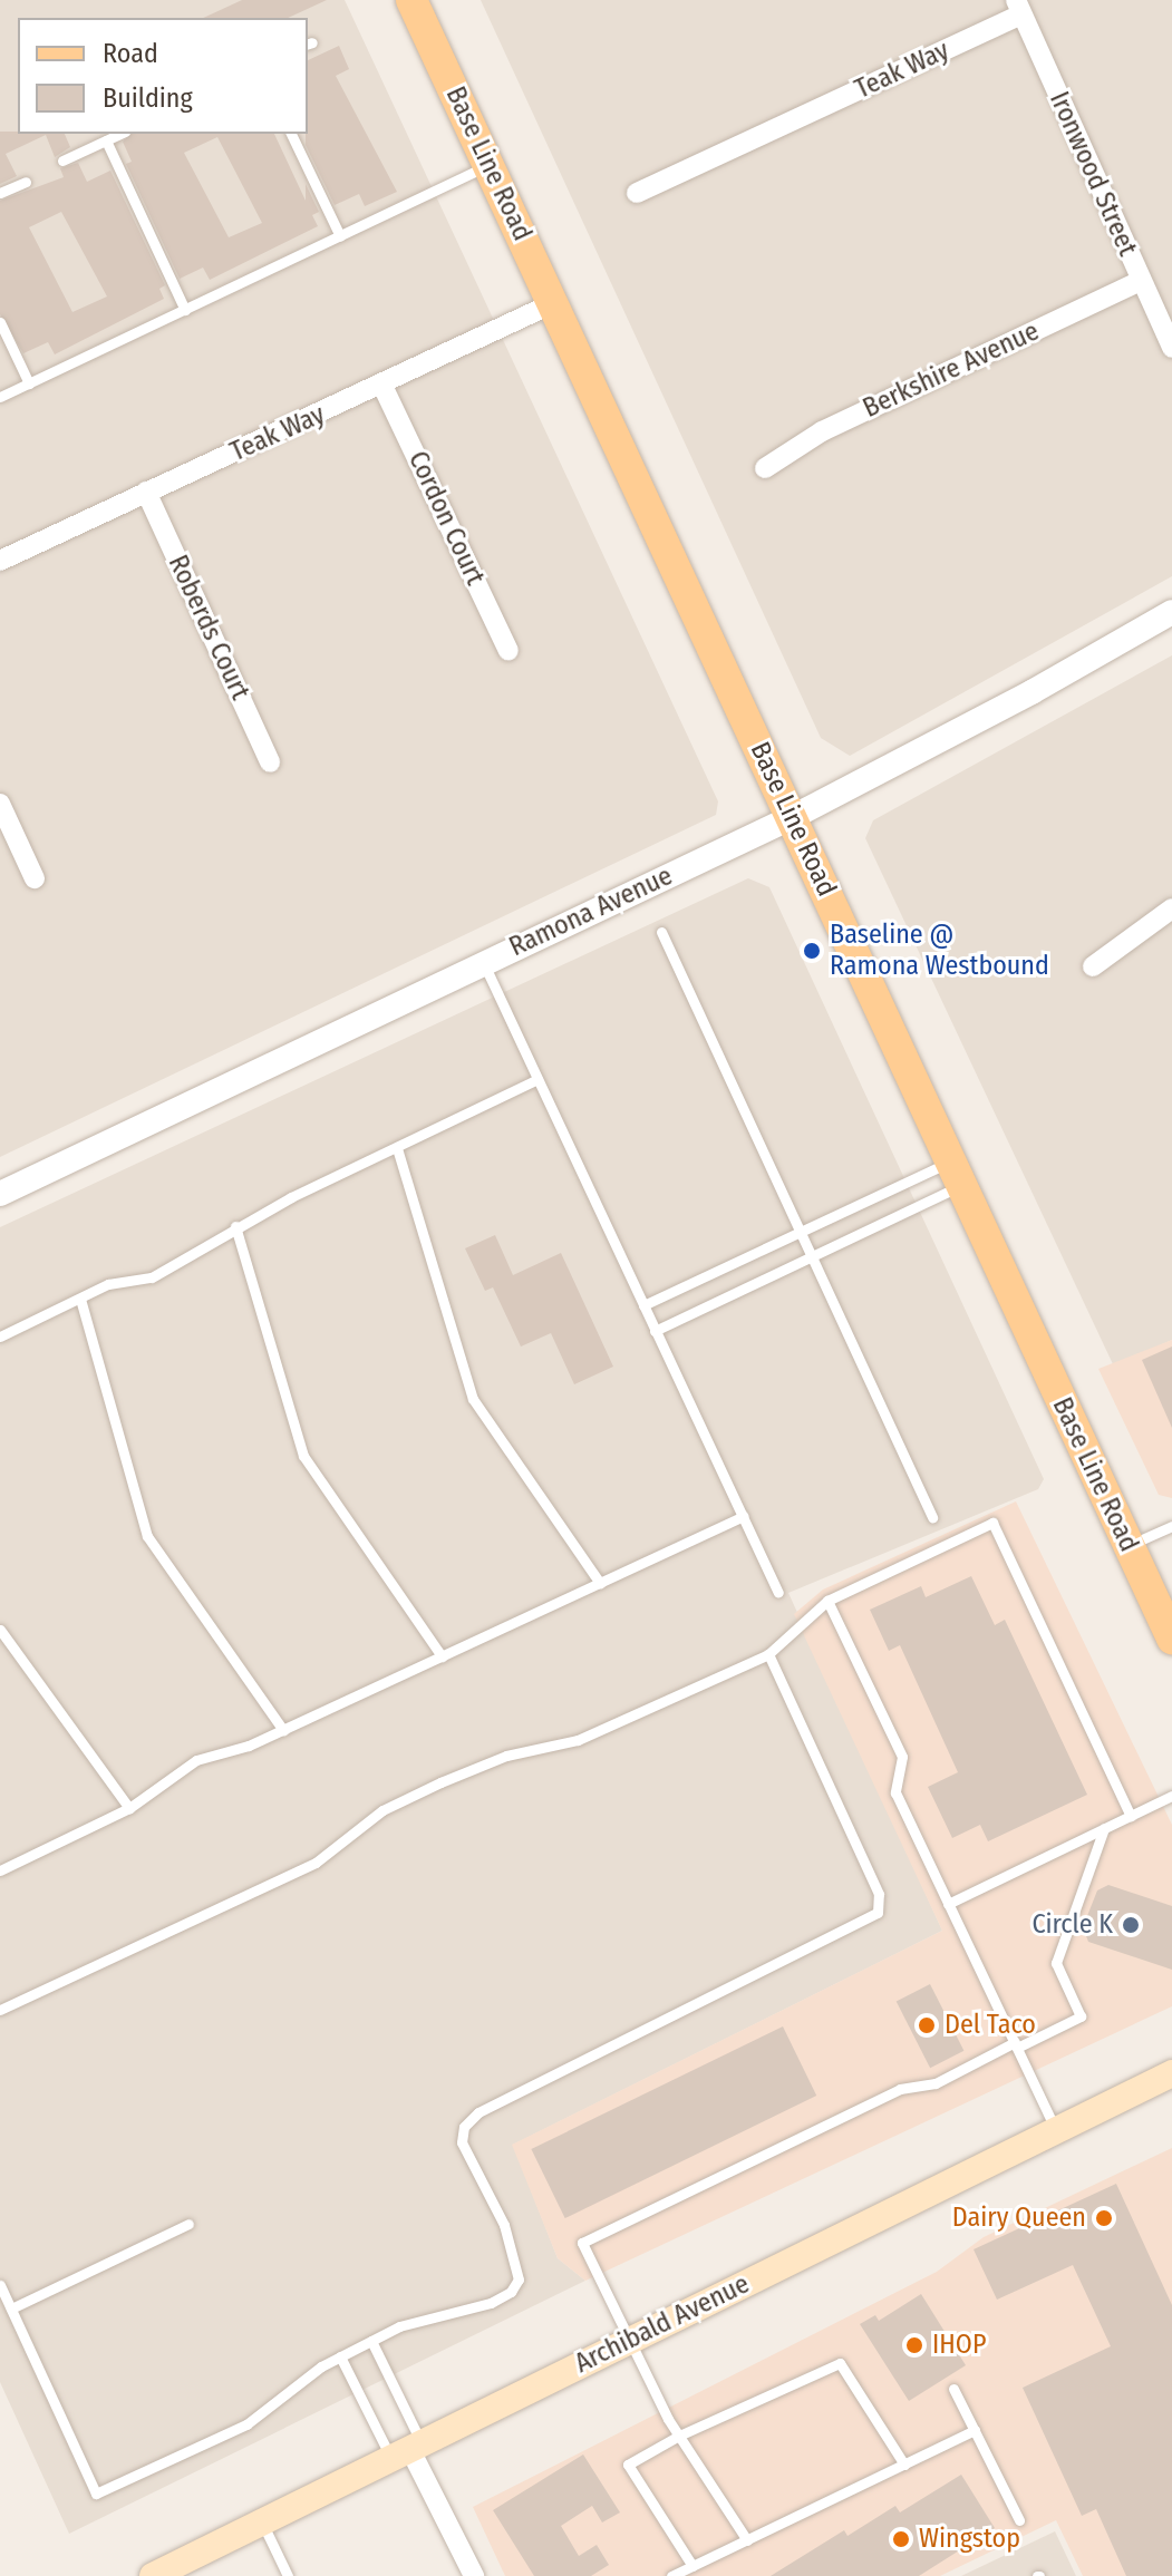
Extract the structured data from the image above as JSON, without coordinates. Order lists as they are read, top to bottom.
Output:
{
  "streets": {
    "main road": ["Base Line Road", "Archibald Avenue"],
    "street": [
      "Teak Way",
      "Ironwood Street",
      "Berkshire Avenue",
      "Cordon Court",
      "Roberds Court",
      "Ramona Avenue"
    ]
  },
  "crossings": [
    ["Teak Way", "Base Line Road"],
    ["Teak Way", "Ironwood Street"],
    ["Teak Way", "Cordon Court"],
    ["Teak Way", "Roberds Court"],
    ["Base Line Road", "Ramona Avenue"],
    ["Ironwood Street", "Berkshire Avenue"]
  ],
  "places": [
    "Baseline @ Ramona Westbound",
    "Circle K",
    "Del Taco",
    "Dairy Queen",
    "IHOP",
    "Wingstop"
  ],
  "legend": ["Road", "Building"]
}
